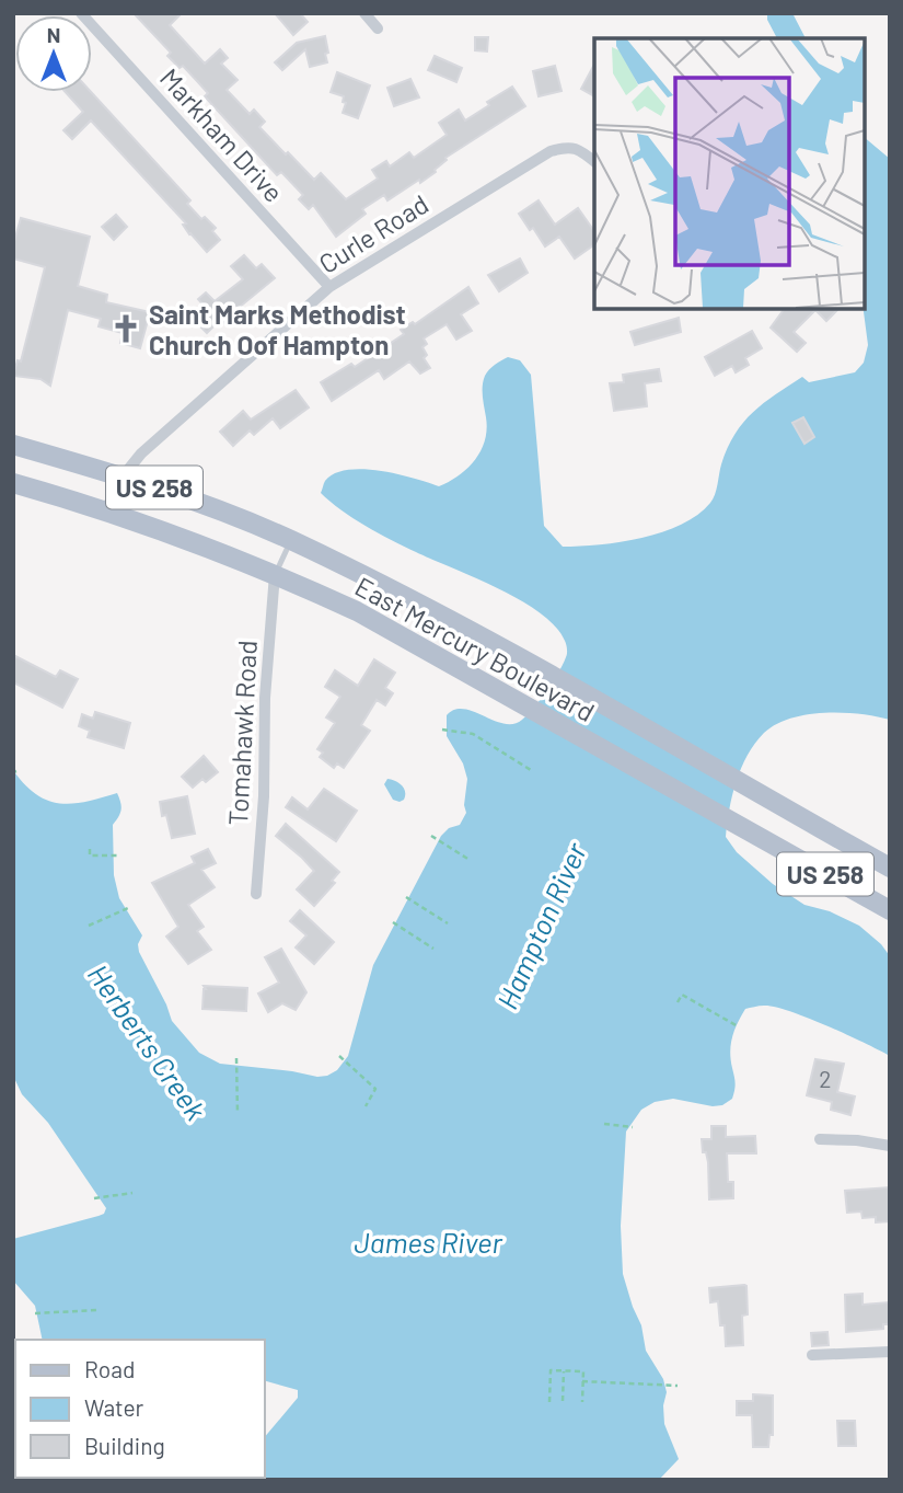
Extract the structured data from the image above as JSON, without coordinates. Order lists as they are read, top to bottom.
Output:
{
  "streets": {
    "main road": ["US 258", "East Mercury Boulevard"],
    "street": ["Markham Drive", "Curle Road", "Tomahawk Road"]
  },
  "crossings": [
    ["Markham Drive", "Curle Road"],
    ["Curle Road", "East Mercury Boulevard"],
    ["East Mercury Boulevard", "Tomahawk Road"]
  ],
  "water": ["Hampton River", "Herberts Creek", "James River"],
  "places": {
    "church": ["Saint Marks Methodist Church Oof Hampton"]
  },
  "house_numbers": ["2"],
  "legend": ["Road", "Water", "Building"],
  "north": "top"
}
